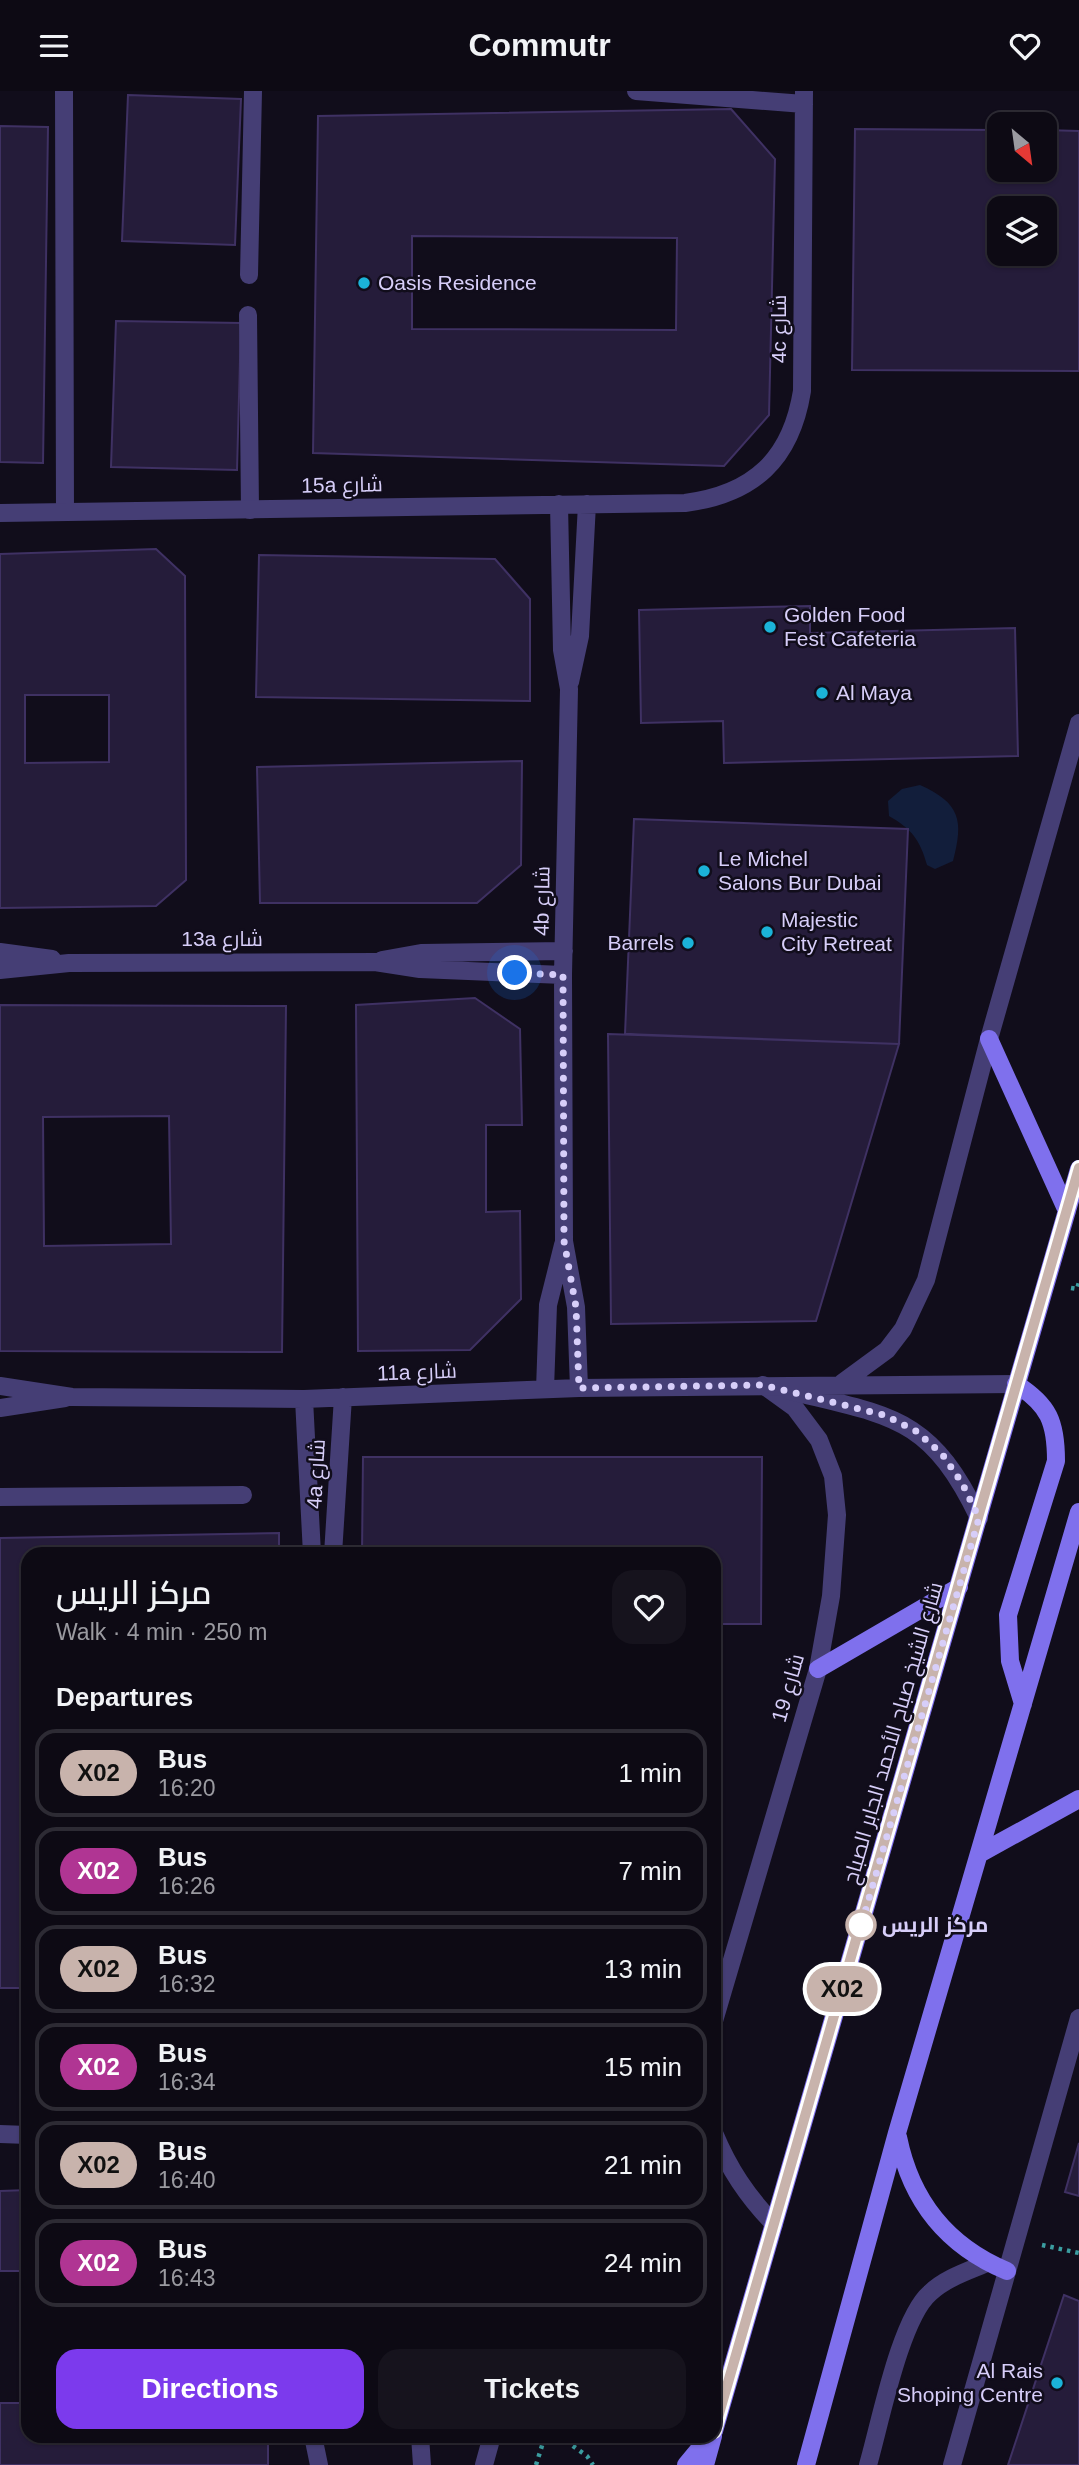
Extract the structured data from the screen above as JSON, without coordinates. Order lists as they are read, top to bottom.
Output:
{
  "streets": {
    "main road": ["شارع الشيخ صباح الأحمد الجابر الصباح"],
    "street": [
      "4c شارع",
      "15a شارع",
      "4b شارع",
      "13a شارع",
      "11a شارع",
      "4a شارع",
      "شارع 19"
    ]
  },
  "crossings": [
    ["4c شارع", "15a شارع"],
    ["15a شارع", "4b شارع"],
    ["4b شارع", "13a شارع"],
    ["4b شارع", "11a شارع"],
    ["11a شارع", "4a شارع"],
    ["11a شارع", "شارع 19"],
    ["11a شارع", "شارع الشيخ صباح الأحمد الجابر الصباح"]
  ],
  "places": [
    "Oasis Residence",
    "Golden Food Fest Cafeteria",
    "Al Maya",
    "Le Michel Salons Bur Dubai",
    "Majestic City Retreat",
    "Barrels",
    "مركز الريس",
    "Al Rais Shoping Centre"
  ],
  "lines": ["bus line X02"],
  "north": "bottom right",
  "page": {
    "header": "Commutr",
    "on_map": "X02",
    "heading": [
      ["مركز الريس", "Walk · 4 min · 250 m"],
      "Departures"
    ],
    "list": [
      {
        "mark": "X02",
        "name": "Bus",
        "note": "16:20",
        "value": "1 min"
      },
      {
        "mark": "X02",
        "name": "Bus",
        "note": "16:26",
        "value": "7 min"
      },
      {
        "mark": "X02",
        "name": "Bus",
        "note": "16:32",
        "value": "13 min"
      },
      {
        "mark": "X02",
        "name": "Bus",
        "note": "16:34",
        "value": "15 min"
      },
      {
        "mark": "X02",
        "name": "Bus",
        "note": "16:40",
        "value": "21 min"
      },
      {
        "mark": "X02",
        "name": "Bus",
        "note": "16:43",
        "value": "24 min"
      }
    ],
    "buttons": ["Directions", "Tickets"]
  }
}
